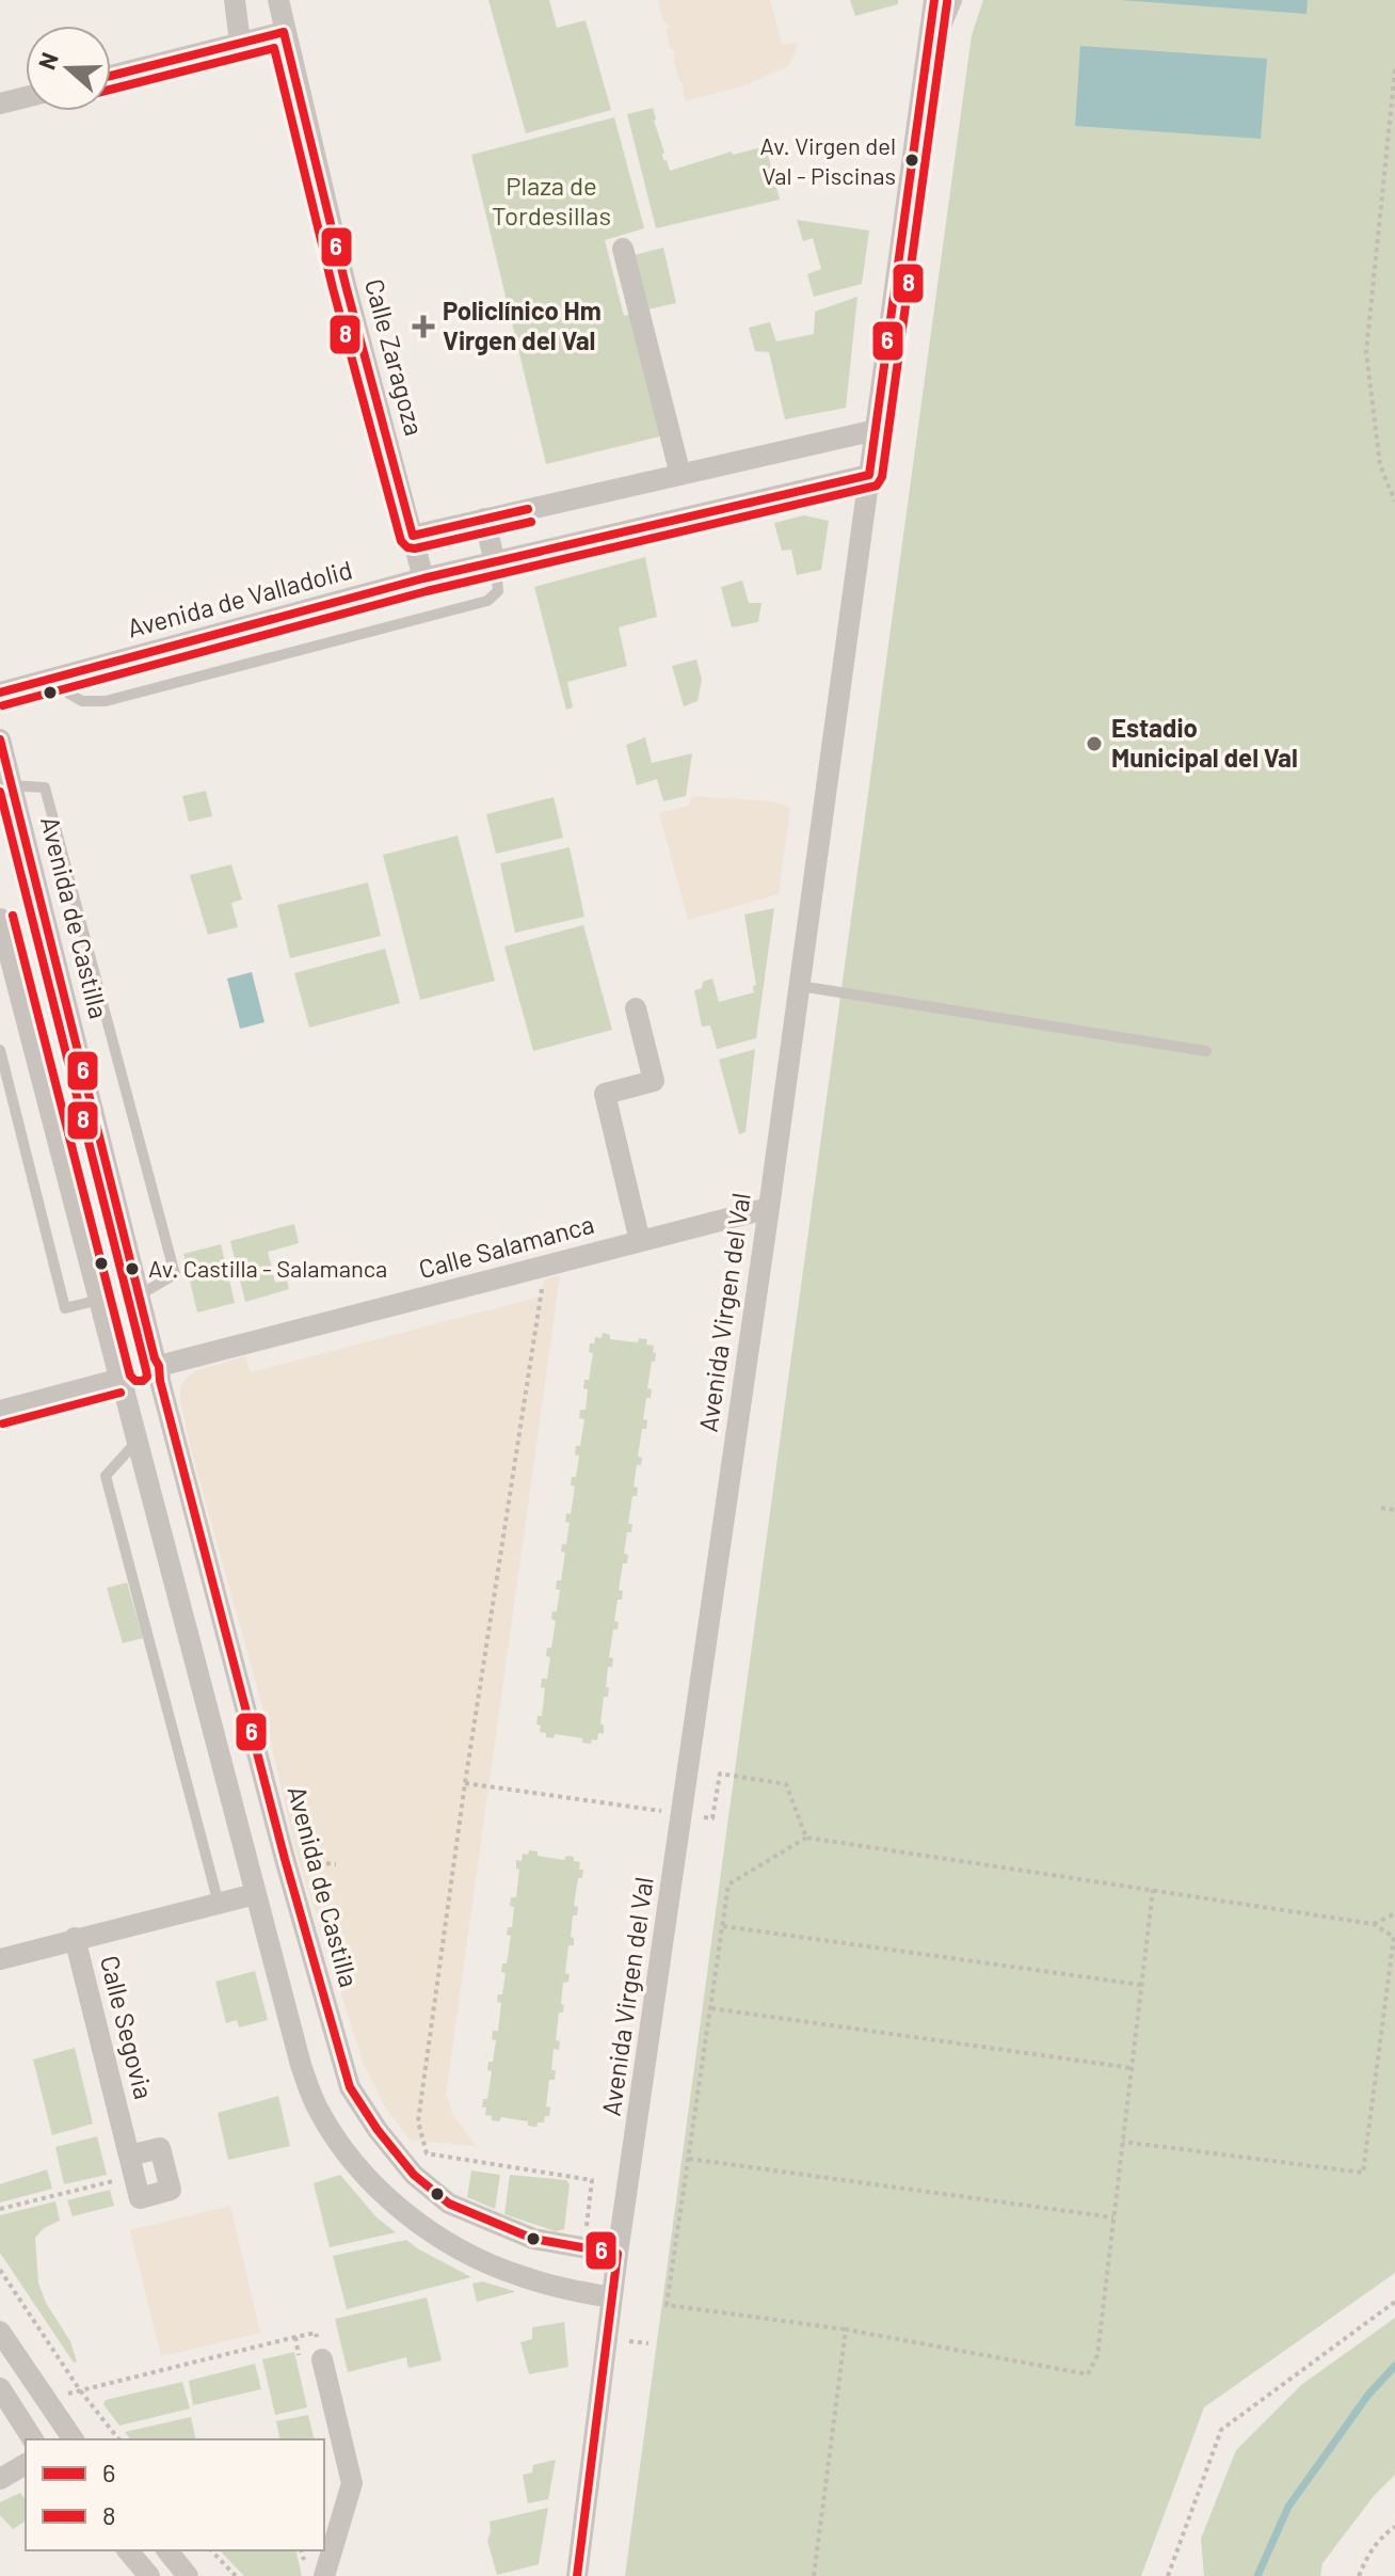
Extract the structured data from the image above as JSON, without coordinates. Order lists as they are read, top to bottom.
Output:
{
  "streets": {
    "street": [
      "Calle Zaragoza",
      "Avenida de Valladolid",
      "Avenida de Castilla",
      "Calle Salamanca",
      "Avenida Virgen del Val",
      "Calle Segovia"
    ]
  },
  "crossings": [
    ["Calle Zaragoza", "Avenida de Valladolid"],
    ["Avenida de Valladolid", "Avenida Virgen del Val"],
    ["Avenida de Castilla", "Calle Salamanca"],
    ["Avenida de Castilla", "Avenida Virgen del Val"],
    ["Calle Salamanca", "Avenida Virgen del Val"]
  ],
  "parks": ["Plaza de Tordesillas"],
  "places": {
    "other": ["Av. Virgen del Val - Piscinas", "Estadio Municipal del Val", "Av. Castilla - Salamanca"],
    "health": ["Policlínico Hm Virgen del Val"]
  },
  "lines": ["transit line 6", "transit line 8"],
  "legend": ["6", "8"],
  "north": "left"
}
